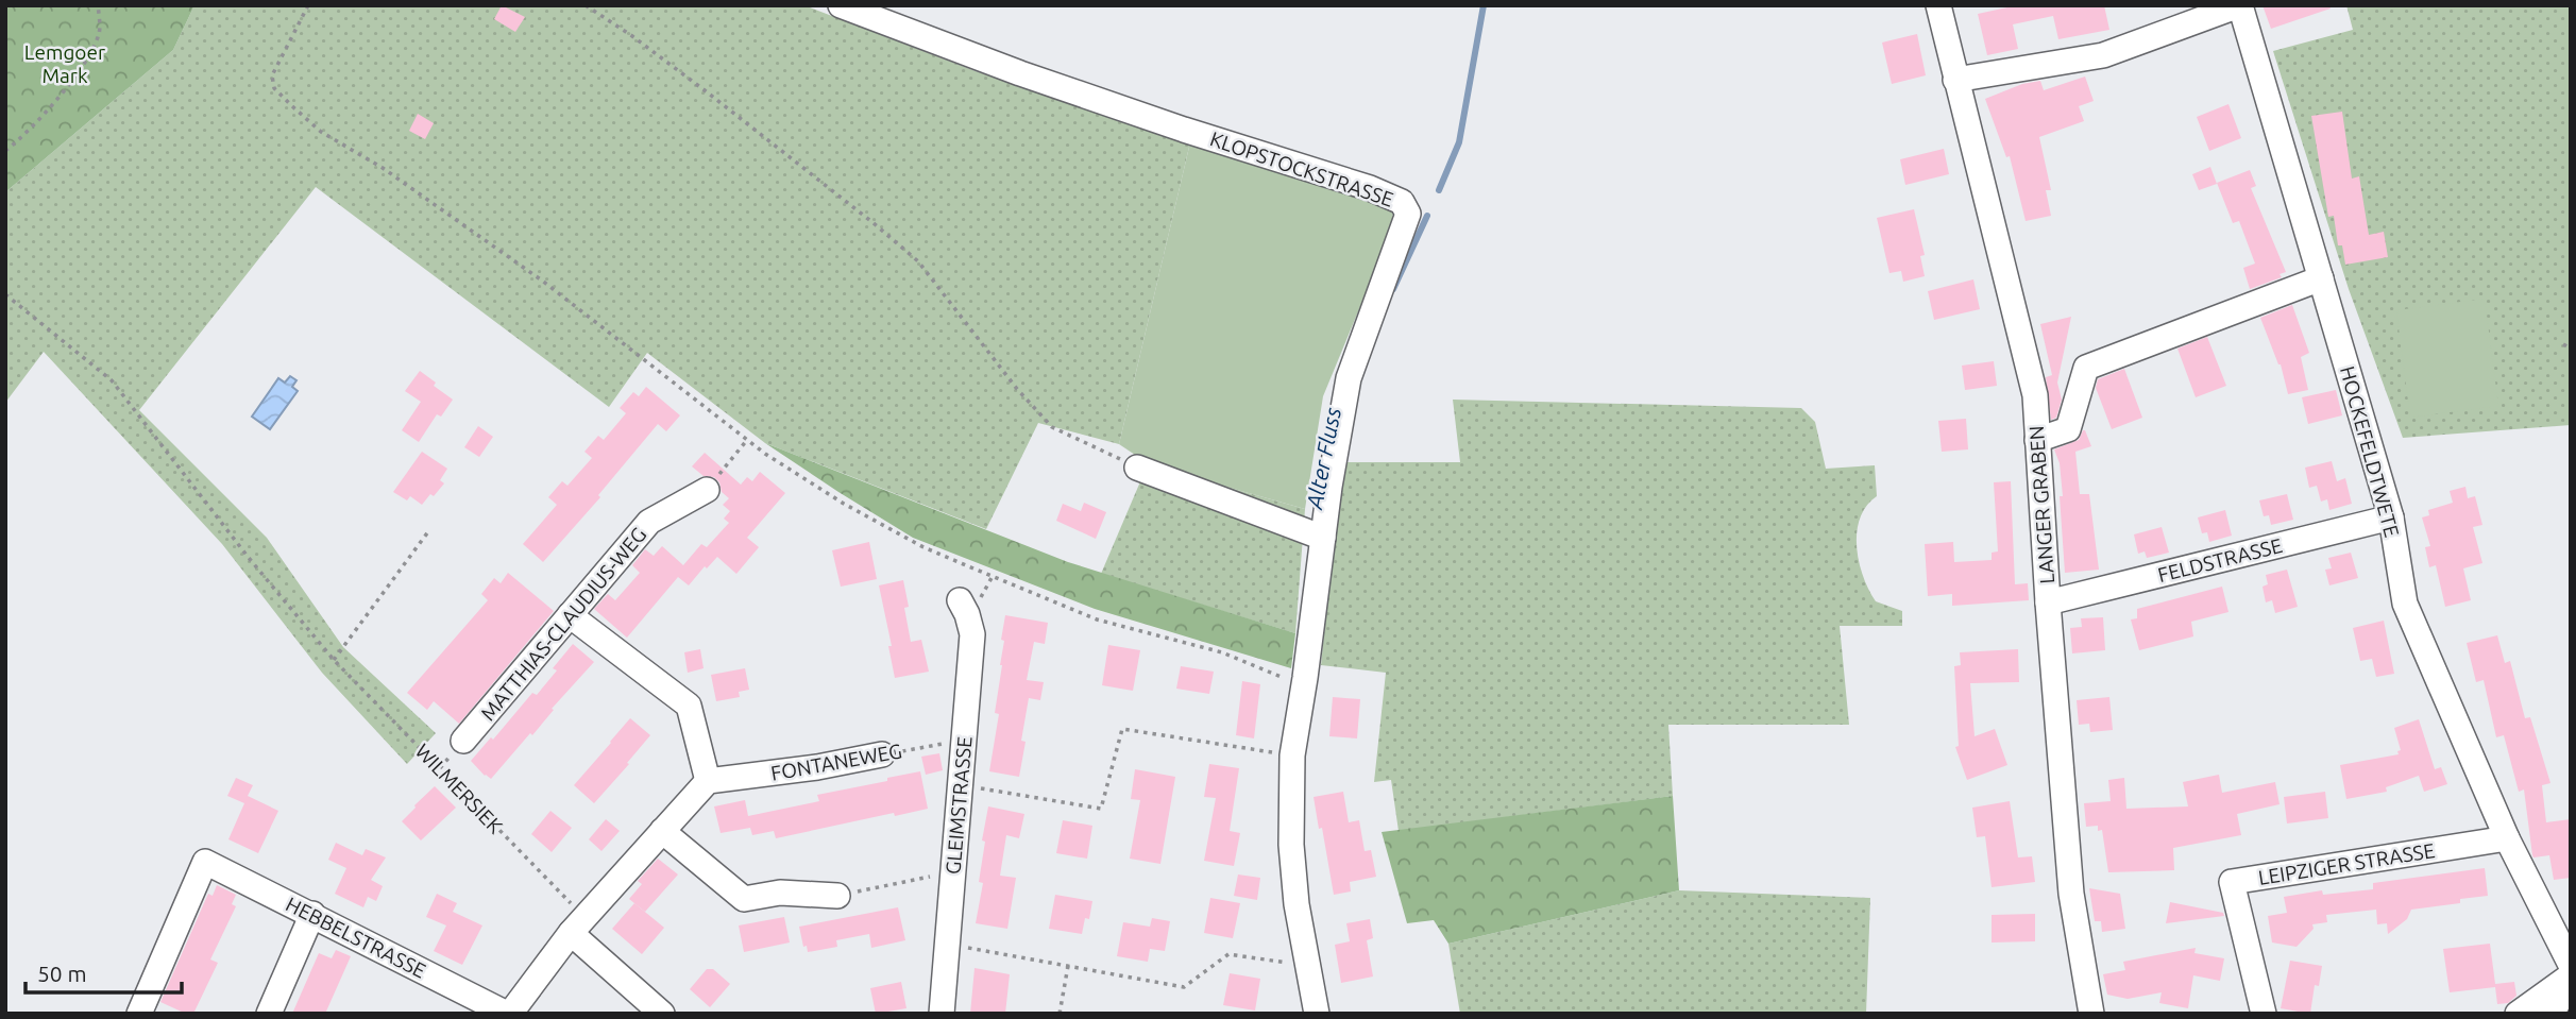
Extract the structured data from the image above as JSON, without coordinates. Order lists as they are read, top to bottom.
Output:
{
  "streets": {
    "street": [
      "KLOPSTOCKSTRASSE",
      "HOCKEFELDTWETE",
      "LANGER GRABEN",
      "FELDSTRASSE",
      "MATTHIAS-CLAUDIUS-WEG",
      "FONTANEWEG",
      "GLEIMSTRASSE",
      "LEIPZIGER STRASSE",
      "HEBBELSTRASSE"
    ],
    "path": ["WILMERSIEK"]
  },
  "crossings": [
    ["HOCKEFELDTWETE", "LANGER GRABEN"],
    ["HOCKEFELDTWETE", "FELDSTRASSE"],
    ["HOCKEFELDTWETE", "LEIPZIGER STRASSE"],
    ["LANGER GRABEN", "FELDSTRASSE"],
    ["FONTANEWEG", "GLEIMSTRASSE"],
    ["WILMERSIEK", "HEBBELSTRASSE"]
  ],
  "water": ["Alter Fluss"],
  "parks": ["Lemgoer Mark"],
  "scale_bar": "50 m"
}
